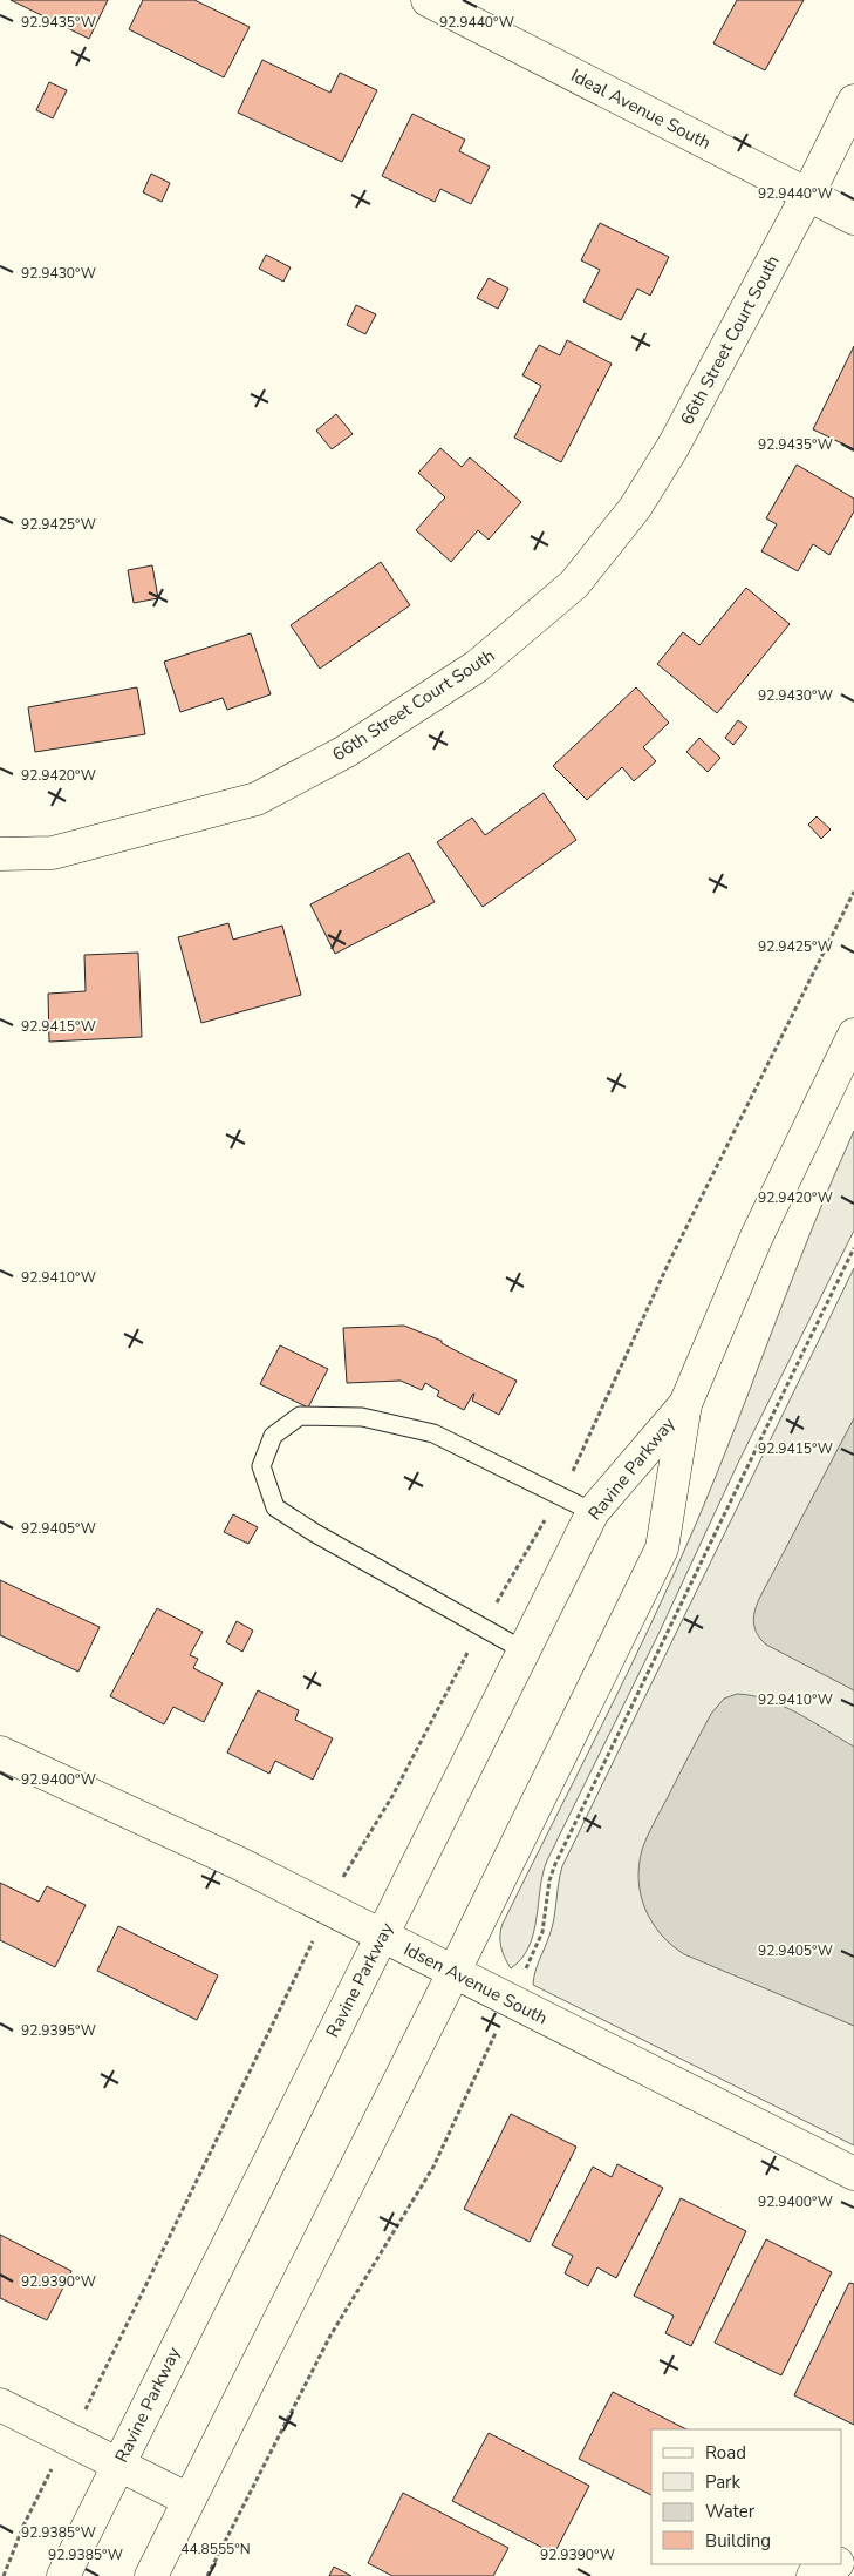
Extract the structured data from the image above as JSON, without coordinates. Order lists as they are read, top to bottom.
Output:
{
  "streets": {
    "street": [
      "Ideal Avenue South",
      "66th Street Court South",
      "Ravine Parkway",
      "Idsen Avenue South"
    ]
  },
  "crossings": [
    ["Ideal Avenue South", "66th Street Court South"],
    ["Ravine Parkway", "Idsen Avenue South"]
  ],
  "legend": [
    "Road",
    "Park",
    "Water",
    "Building"
  ],
  "coordinates": [
    "92.9440°W",
    "92.9435°W",
    "92.9430°W",
    "92.9425°W",
    "92.9420°W",
    "92.9415°W",
    "92.9410°W",
    "92.9405°W",
    "92.9400°W",
    "92.9395°W",
    "92.9390°W",
    "92.9385°W",
    "44.8555°N"
  ]
}
